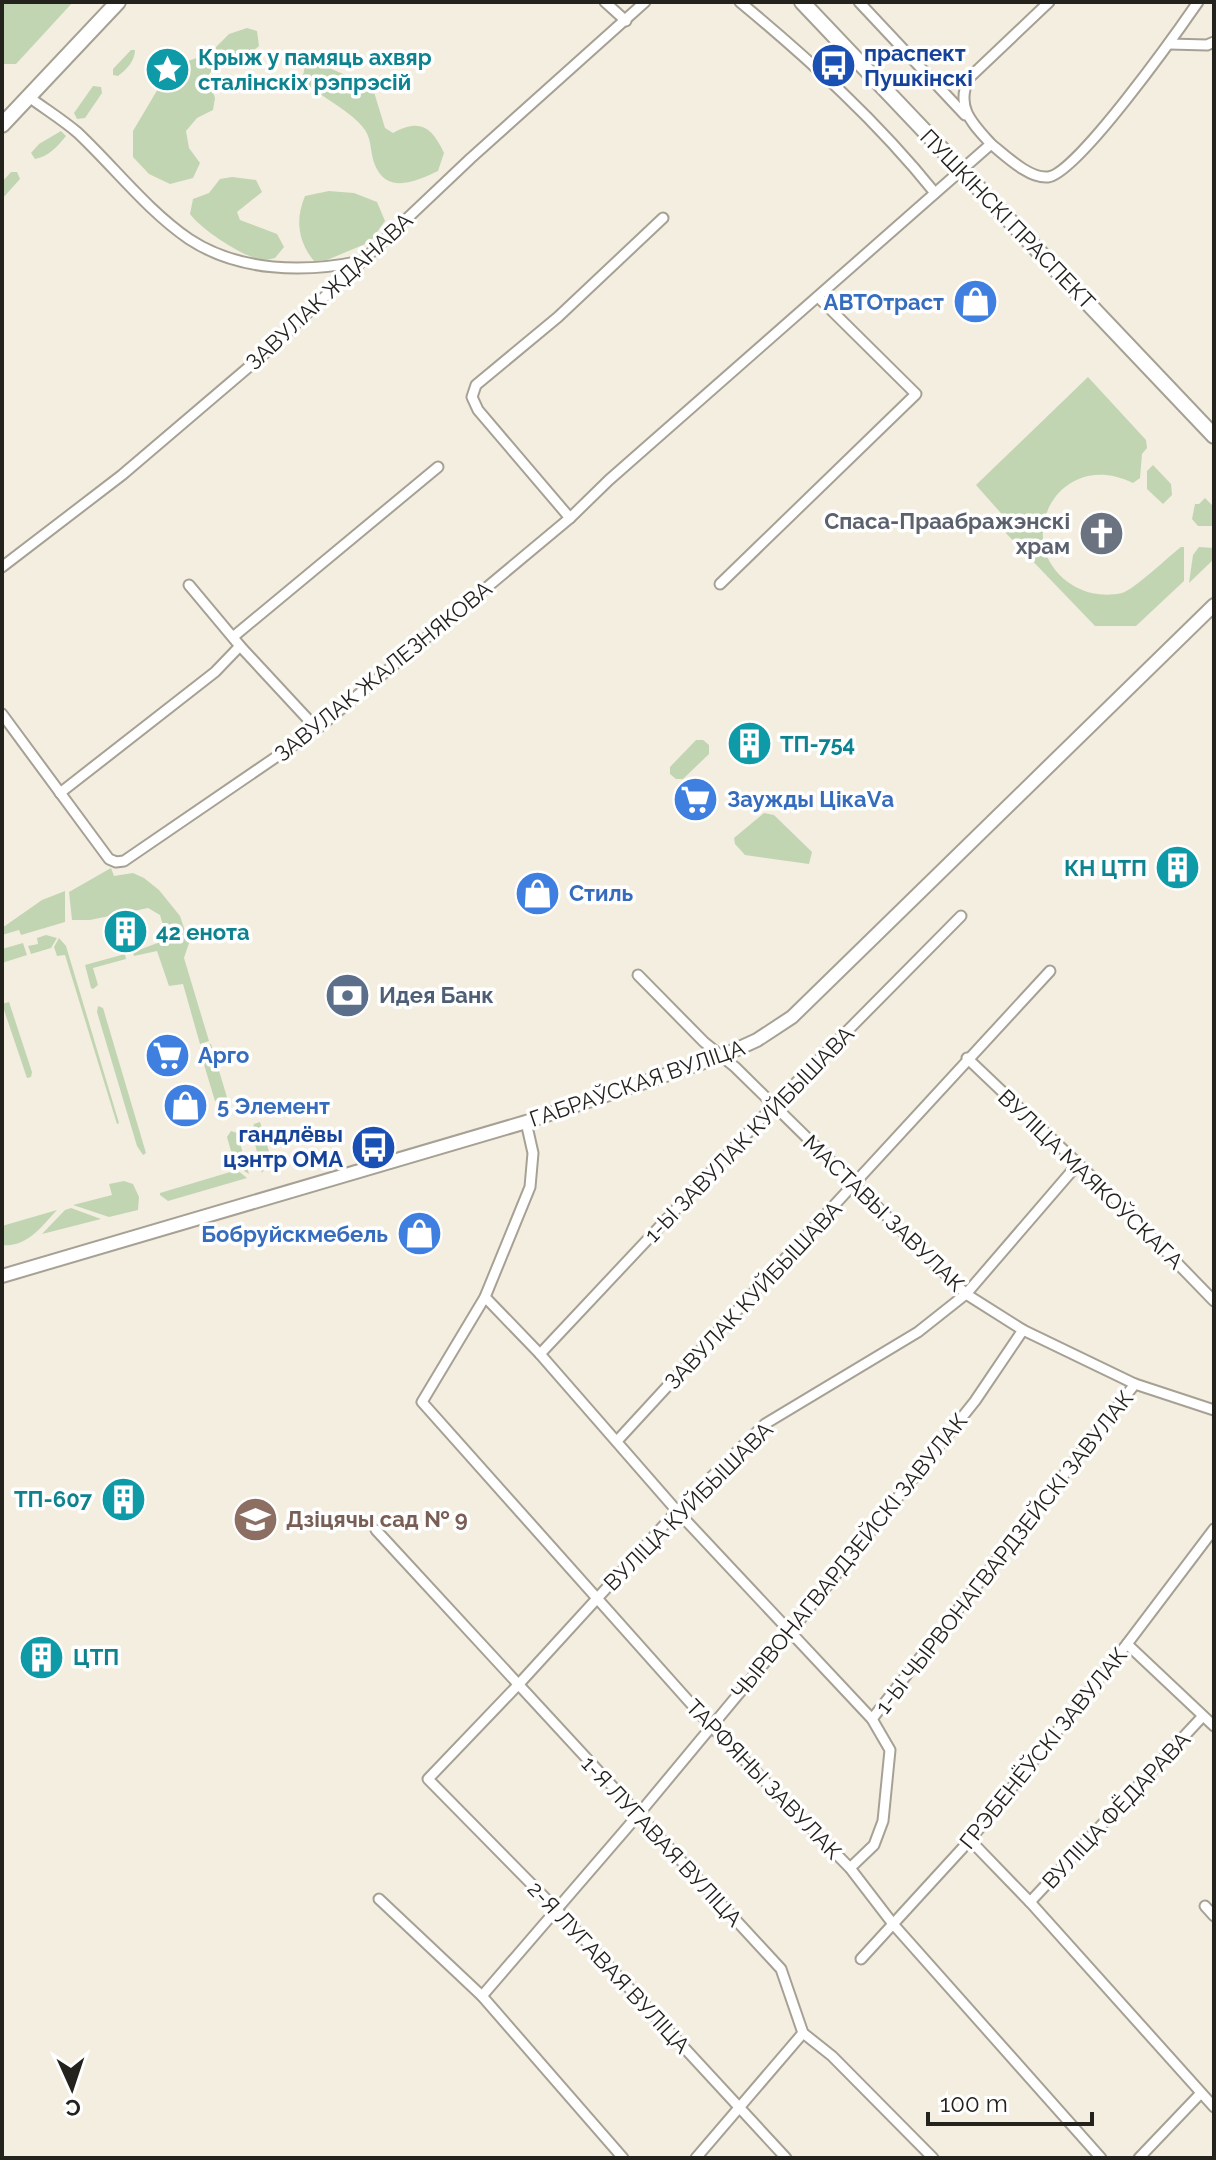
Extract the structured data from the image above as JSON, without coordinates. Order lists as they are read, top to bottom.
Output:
{
  "streets": {
    "main road": ["ПУШКІНСКІ ПРАСПЕКТ", "ГАБРАЎСКАЯ ВУЛІЦА"],
    "street": [
      "ЗАВУЛАК ЖДАНАВА",
      "ЗАВУЛАК ЖАЛЕЗНЯКОВА",
      "1-Ы ЗАВУЛАК КУЙБЫШАВА",
      "ВУЛІЦА МАЯКОЎСКАГА",
      "МАСТАВЫ ЗАВУЛАК",
      "ЗАВУЛАК КУЙБЫШАВА",
      "ВУЛІЦА КУЙБЫШАВА",
      "1-Ы ЧЫРВОНАГВАРДЗЕЙСКІ ЗАВУЛАК",
      "ЧЫРВОНАГВАРДЗЕЙСКІ ЗАВУЛАК",
      "ГРЭБЕНЁЎСКІ ЗАВУЛАК",
      "ТАРФЯНЫ ЗАВУЛАК",
      "ВУЛІЦА ФЁДАРАВА",
      "1-Я ЛУГАВАЯ ВУЛІЦА",
      "2-Я ЛУГАВАЯ ВУЛІЦА"
    ]
  },
  "crossings": [
    ["ПУШКІНСКІ ПРАСПЕКТ", "ЗАВУЛАК ЖАЛЕЗНЯКОВА"],
    ["ГАБРАЎСКАЯ ВУЛІЦА", "МАСТАВЫ ЗАВУЛАК"],
    ["1-Ы ЗАВУЛАК КУЙБЫШАВА", "МАСТАВЫ ЗАВУЛАК"],
    ["ВУЛІЦА МАЯКОЎСКАГА", "ЗАВУЛАК КУЙБЫШАВА"],
    ["ВУЛІЦА МАЯКОЎСКАГА", "ВУЛІЦА КУЙБЫШАВА"],
    ["МАСТАВЫ ЗАВУЛАК", "ЗАВУЛАК КУЙБЫШАВА"],
    ["МАСТАВЫ ЗАВУЛАК", "ВУЛІЦА КУЙБЫШАВА"],
    ["МАСТАВЫ ЗАВУЛАК", "1-Ы ЧЫРВОНАГВАРДЗЕЙСКІ ЗАВУЛАК"],
    ["МАСТАВЫ ЗАВУЛАК", "ЧЫРВОНАГВАРДЗЕЙСКІ ЗАВУЛАК"],
    ["ВУЛІЦА КУЙБЫШАВА", "ТАРФЯНЫ ЗАВУЛАК"],
    ["ВУЛІЦА КУЙБЫШАВА", "1-Я ЛУГАВАЯ ВУЛІЦА"],
    ["ВУЛІЦА КУЙБЫШАВА", "2-Я ЛУГАВАЯ ВУЛІЦА"],
    ["ЧЫРВОНАГВАРДЗЕЙСКІ ЗАВУЛАК", "ТАРФЯНЫ ЗАВУЛАК"],
    ["ЧЫРВОНАГВАРДЗЕЙСКІ ЗАВУЛАК", "1-Я ЛУГАВАЯ ВУЛІЦА"],
    ["ЧЫРВОНАГВАРДЗЕЙСКІ ЗАВУЛАК", "2-Я ЛУГАВАЯ ВУЛІЦА"],
    ["ГРЭБЕНЁЎСКІ ЗАВУЛАК", "ТАРФЯНЫ ЗАВУЛАК"]
  ],
  "places": {
    "bus stop": ["праспект Пушкінскі", "гандлёвы цэнтр ОМА"],
    "place": ["Крыж у памяць ахвяр сталінскіх рэпрэсій"],
    "shop": [
      "АВТОтраст",
      "Стиль",
      "5 Элемент",
      "Бобруйскмебель"
    ],
    "church": ["Спаса-Праабражэнскі храм"],
    "building": [
      "ТП-754",
      "КН ЦТП",
      "42 енота",
      "ТП-607",
      "ЦТП"
    ],
    "supermarket": ["Заужды ЦікаVа", "Арго"],
    "bank": ["Идея Банк"],
    "school or university": ["Дзіцячы сад № 9"]
  },
  "scale_bar": "100 m",
  "north": "bottom"
}
